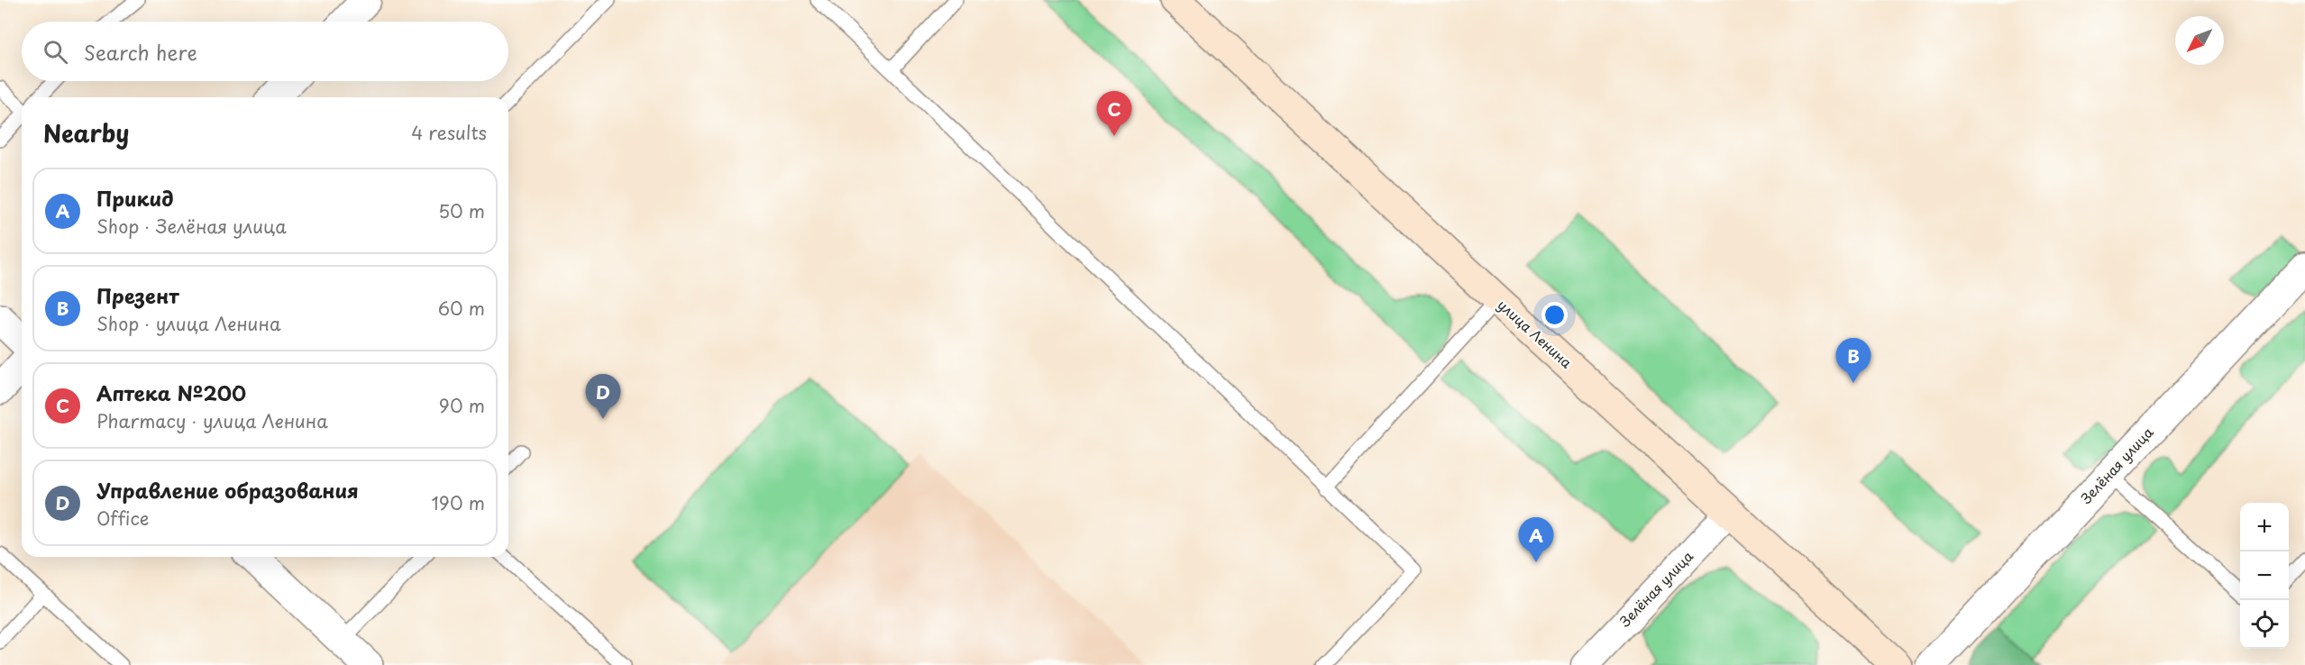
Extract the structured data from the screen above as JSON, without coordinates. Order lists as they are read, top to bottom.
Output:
{
  "streets": {
    "main road": ["улица Ленина"],
    "street": ["Зелёная улица"]
  },
  "crossings": [
    ["улица Ленина", "Зелёная улица"]
  ],
  "north": "bottom left",
  "page": {
    "search": "Search here",
    "pins": [
      "C",
      "B",
      "D",
      "A"
    ],
    "heading": ["Nearby", "4 results"],
    "list": [
      {
        "mark": "A",
        "name": "Прикид",
        "note": "Shop · Зелёная улица",
        "value": "50 m"
      },
      {
        "mark": "B",
        "name": "Презент",
        "note": "Shop · улица Ленина",
        "value": "60 m"
      },
      {
        "mark": "C",
        "name": "Аптека №200",
        "note": "Pharmacy · улица Ленина",
        "value": "90 m"
      },
      {
        "mark": "D",
        "name": "Управление образования",
        "note": "Office",
        "value": "190 m"
      }
    ],
    "map_buttons": ["+", "−"]
  }
}
